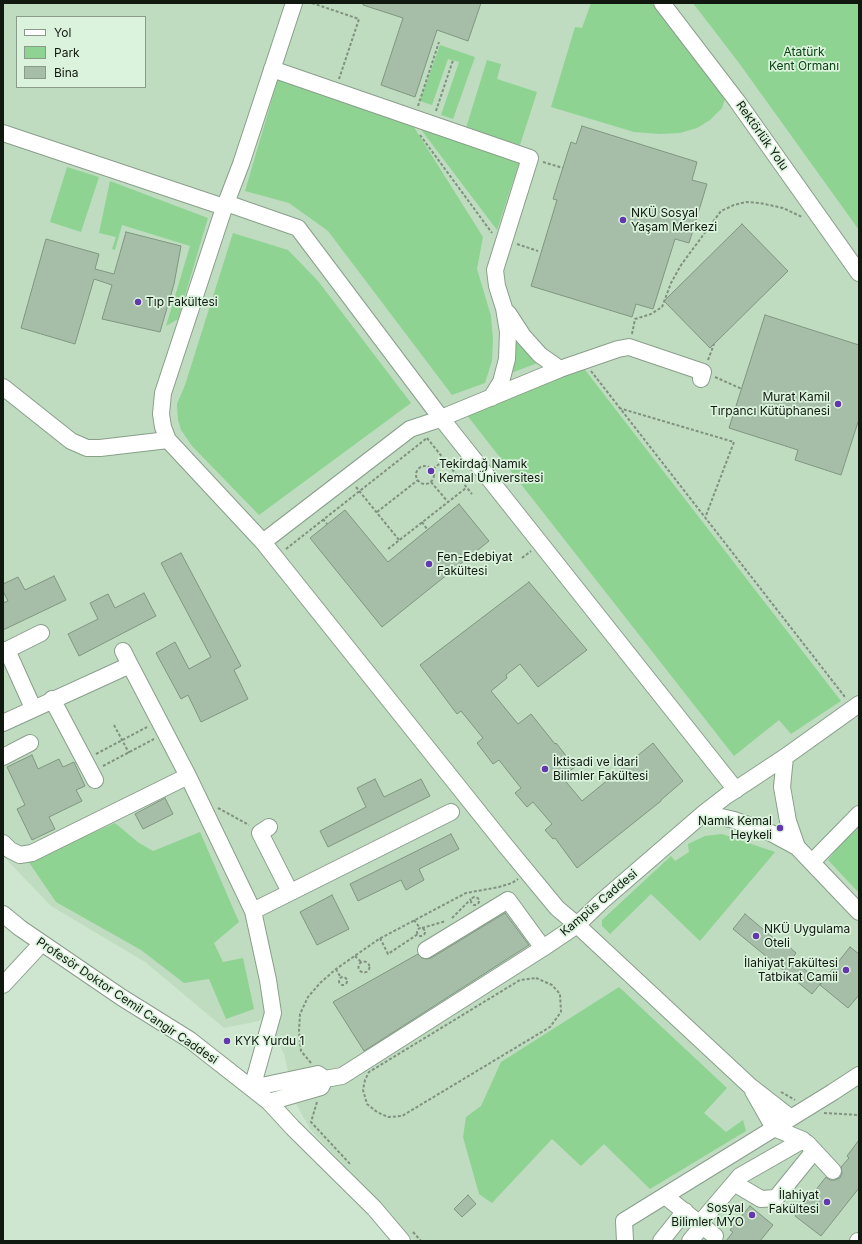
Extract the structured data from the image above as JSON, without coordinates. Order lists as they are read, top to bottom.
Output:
{
  "streets": {
    "street": ["Rektörlük Yolu", "Kampüs Caddesi", "Profesör Doktor Cemil Cangir Caddesi"]
  },
  "parks": ["Atatürk Kent Ormanı"],
  "places": [
    "NKÜ Sosyal Yaşam Merkezi",
    "Tıp Fakültesi",
    "Murat Kamil Tırpancı Kütüphanesi",
    "Tekirdağ Namık Kemal Üniversitesi",
    "Fen-Edebiyat Fakültesi",
    "İktisadi ve İdari Bilimler Fakültesi",
    "Namık Kemal Heykeli",
    "NKÜ Uygulama Oteli",
    "İlahiyat Fakültesi Tatbikat Camii",
    "KYK Yurdu 1",
    "İlahiyat Fakültesi",
    "Sosyal Bilimler MYO"
  ],
  "legend": ["Yol", "Park", "Bina"]
}
